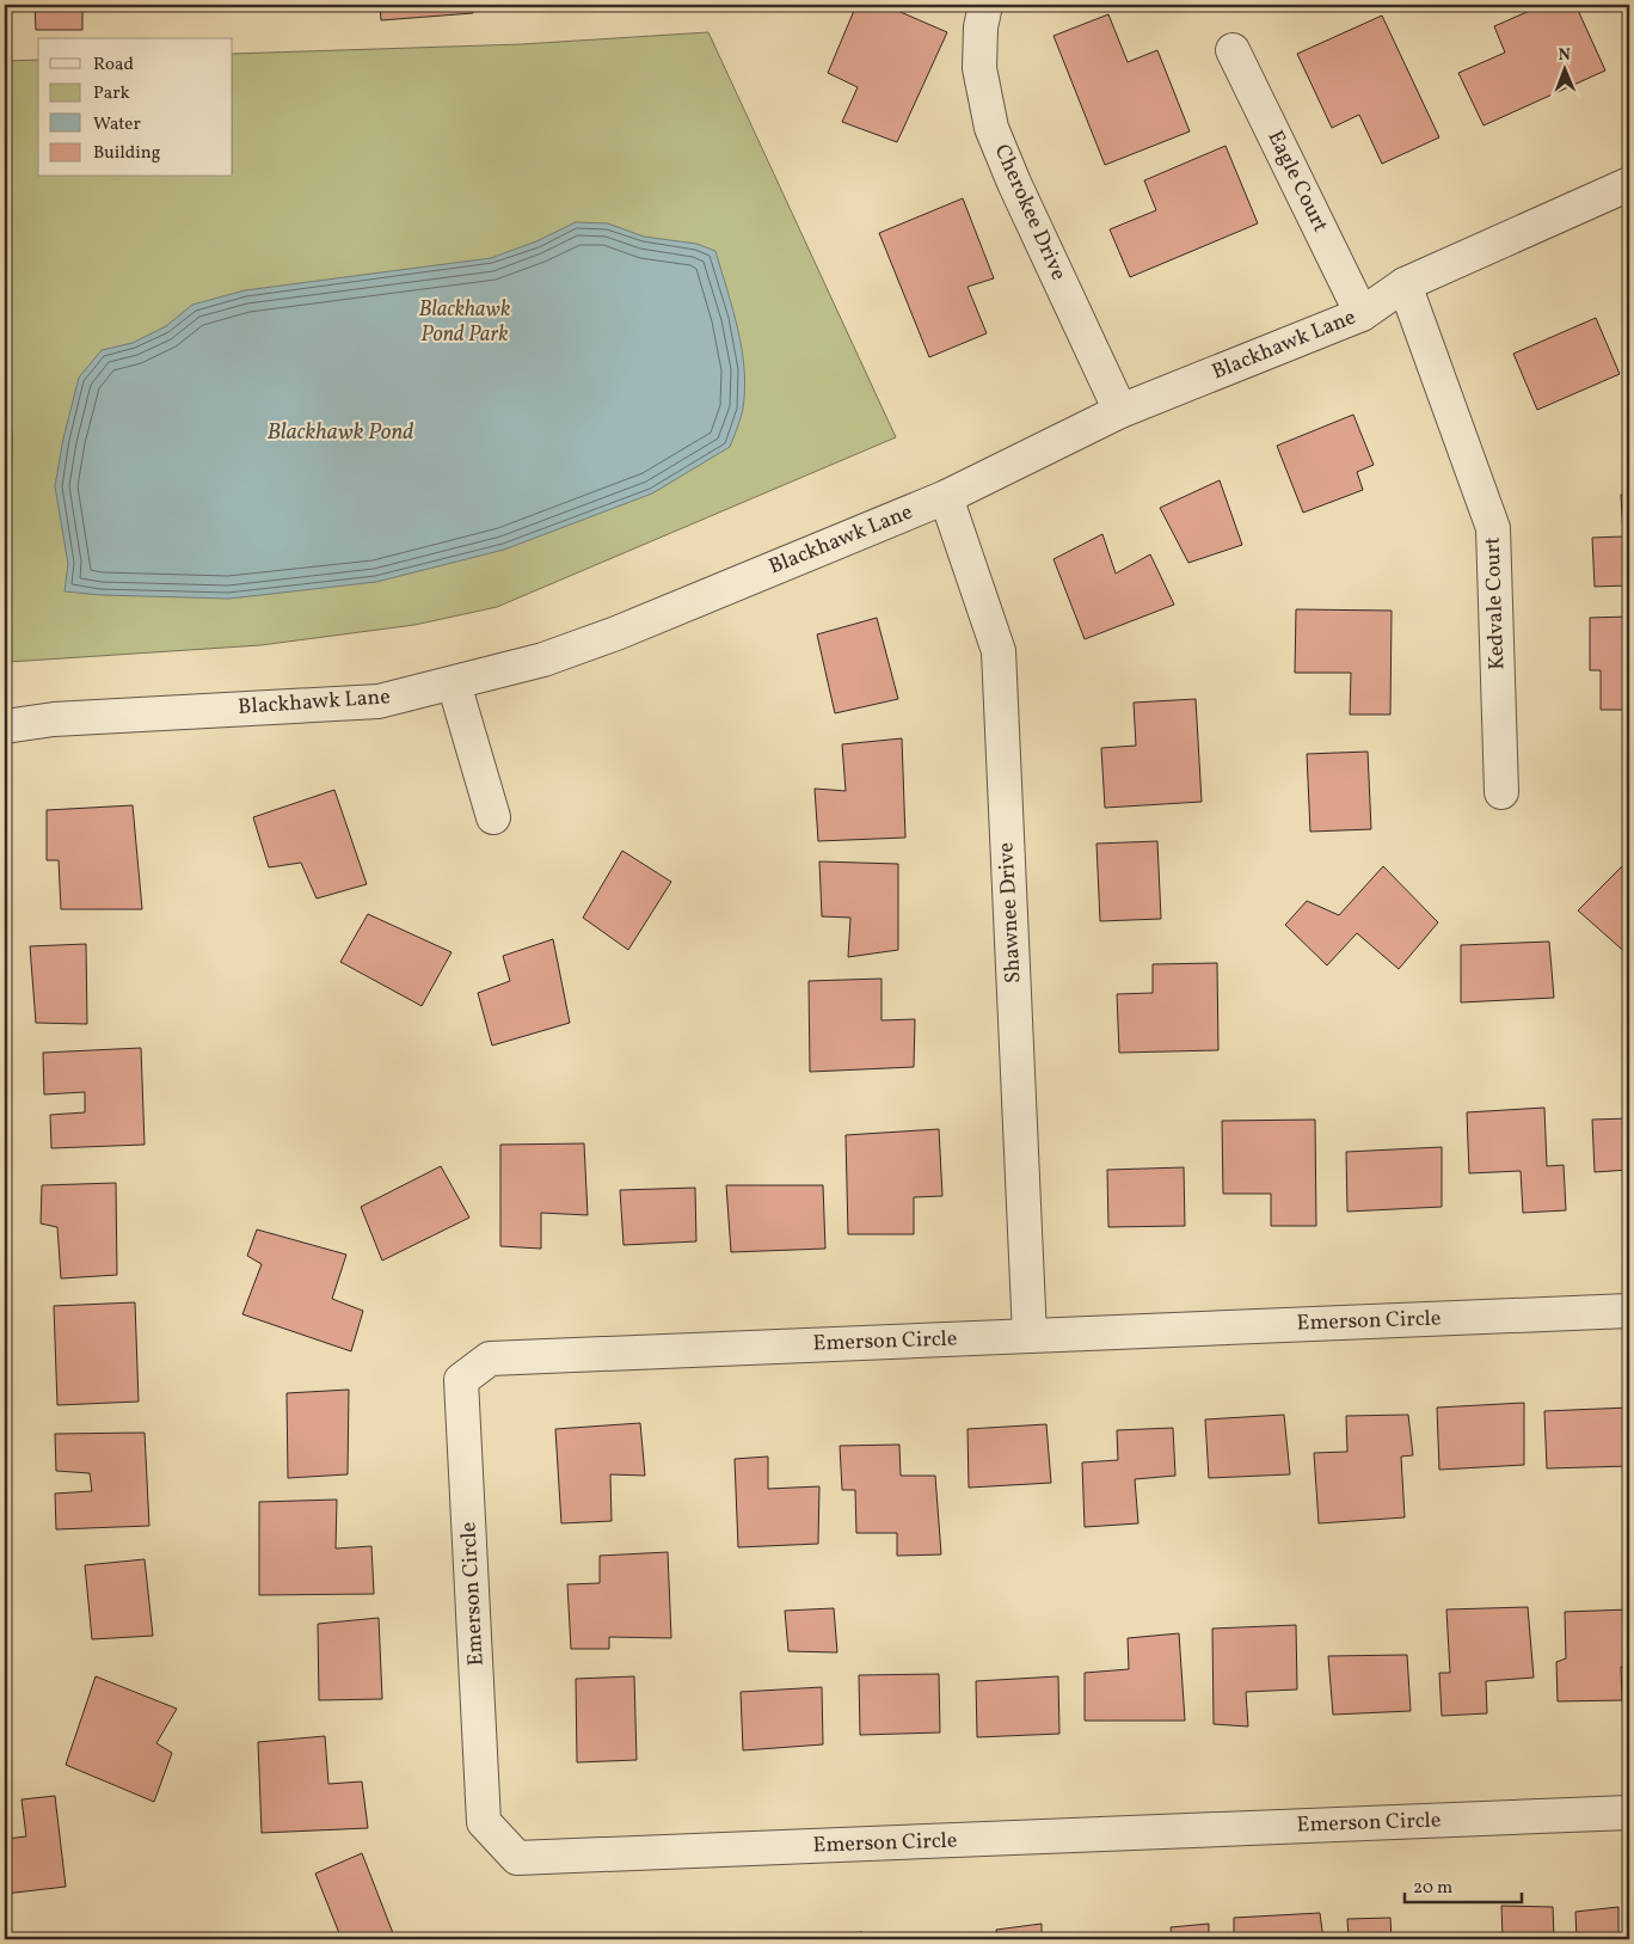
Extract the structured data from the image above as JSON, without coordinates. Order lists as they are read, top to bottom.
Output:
{
  "streets": {
    "street": [
      "Eagle Court",
      "Cherokee Drive",
      "Blackhawk Lane",
      "Kedvale Court",
      "Shawnee Drive",
      "Emerson Circle"
    ]
  },
  "crossings": [
    ["Eagle Court", "Blackhawk Lane"],
    ["Cherokee Drive", "Blackhawk Lane"],
    ["Blackhawk Lane", "Kedvale Court"],
    ["Blackhawk Lane", "Shawnee Drive"],
    ["Shawnee Drive", "Emerson Circle"]
  ],
  "water": ["Blackhawk Pond"],
  "parks": ["Blackhawk Pond Park"],
  "legend": [
    "Road",
    "Park",
    "Water",
    "Building"
  ],
  "scale_bar": "20 m",
  "north": "top"
}
